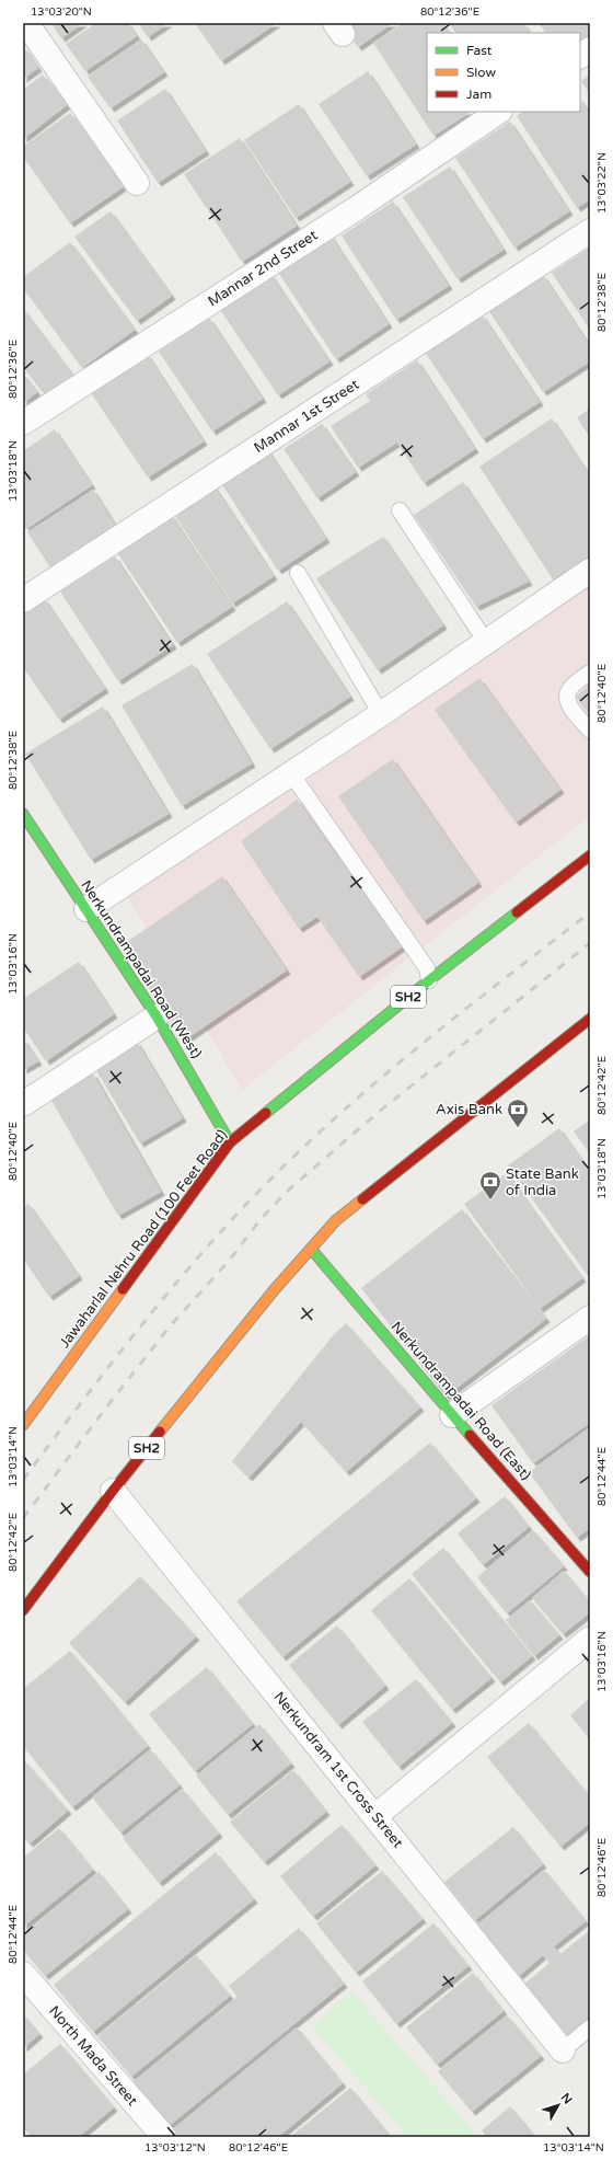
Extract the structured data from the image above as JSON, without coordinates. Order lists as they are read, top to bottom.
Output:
{
  "streets": {
    "main road": [
      "Nerkundrampadai Road (West)",
      "SH2",
      "Jawaharlal Nehru Road (100 Feet Road)",
      "Nerkundrampadai Road (East)"
    ],
    "street": [
      "Mannar 2nd Street",
      "Mannar 1st Street",
      "Nerkundram 1st Cross Street",
      "North Mada Street"
    ]
  },
  "crossings": [
    ["Nerkundrampadai Road (West)", "Jawaharlal Nehru Road (100 Feet Road)"],
    ["SH2", "Nerkundrampadai Road (East)"],
    ["SH2", "Nerkundram 1st Cross Street"]
  ],
  "places": {
    "bank": ["Axis Bank", "State Bank of India"]
  },
  "legend": ["Fast", "Slow", "Jam"],
  "north": "top right",
  "coordinates": [
    "13°03'20\"N",
    "80°12'36\"E",
    "13°03'22\"N",
    "80°12'38\"E",
    "13°03'18\"N",
    "80°12'40\"E",
    "13°03'16\"N",
    "80°12'42\"E",
    "13°03'14\"N",
    "80°12'44\"E",
    "80°12'46\"E",
    "13°03'12\"N"
  ]
}
